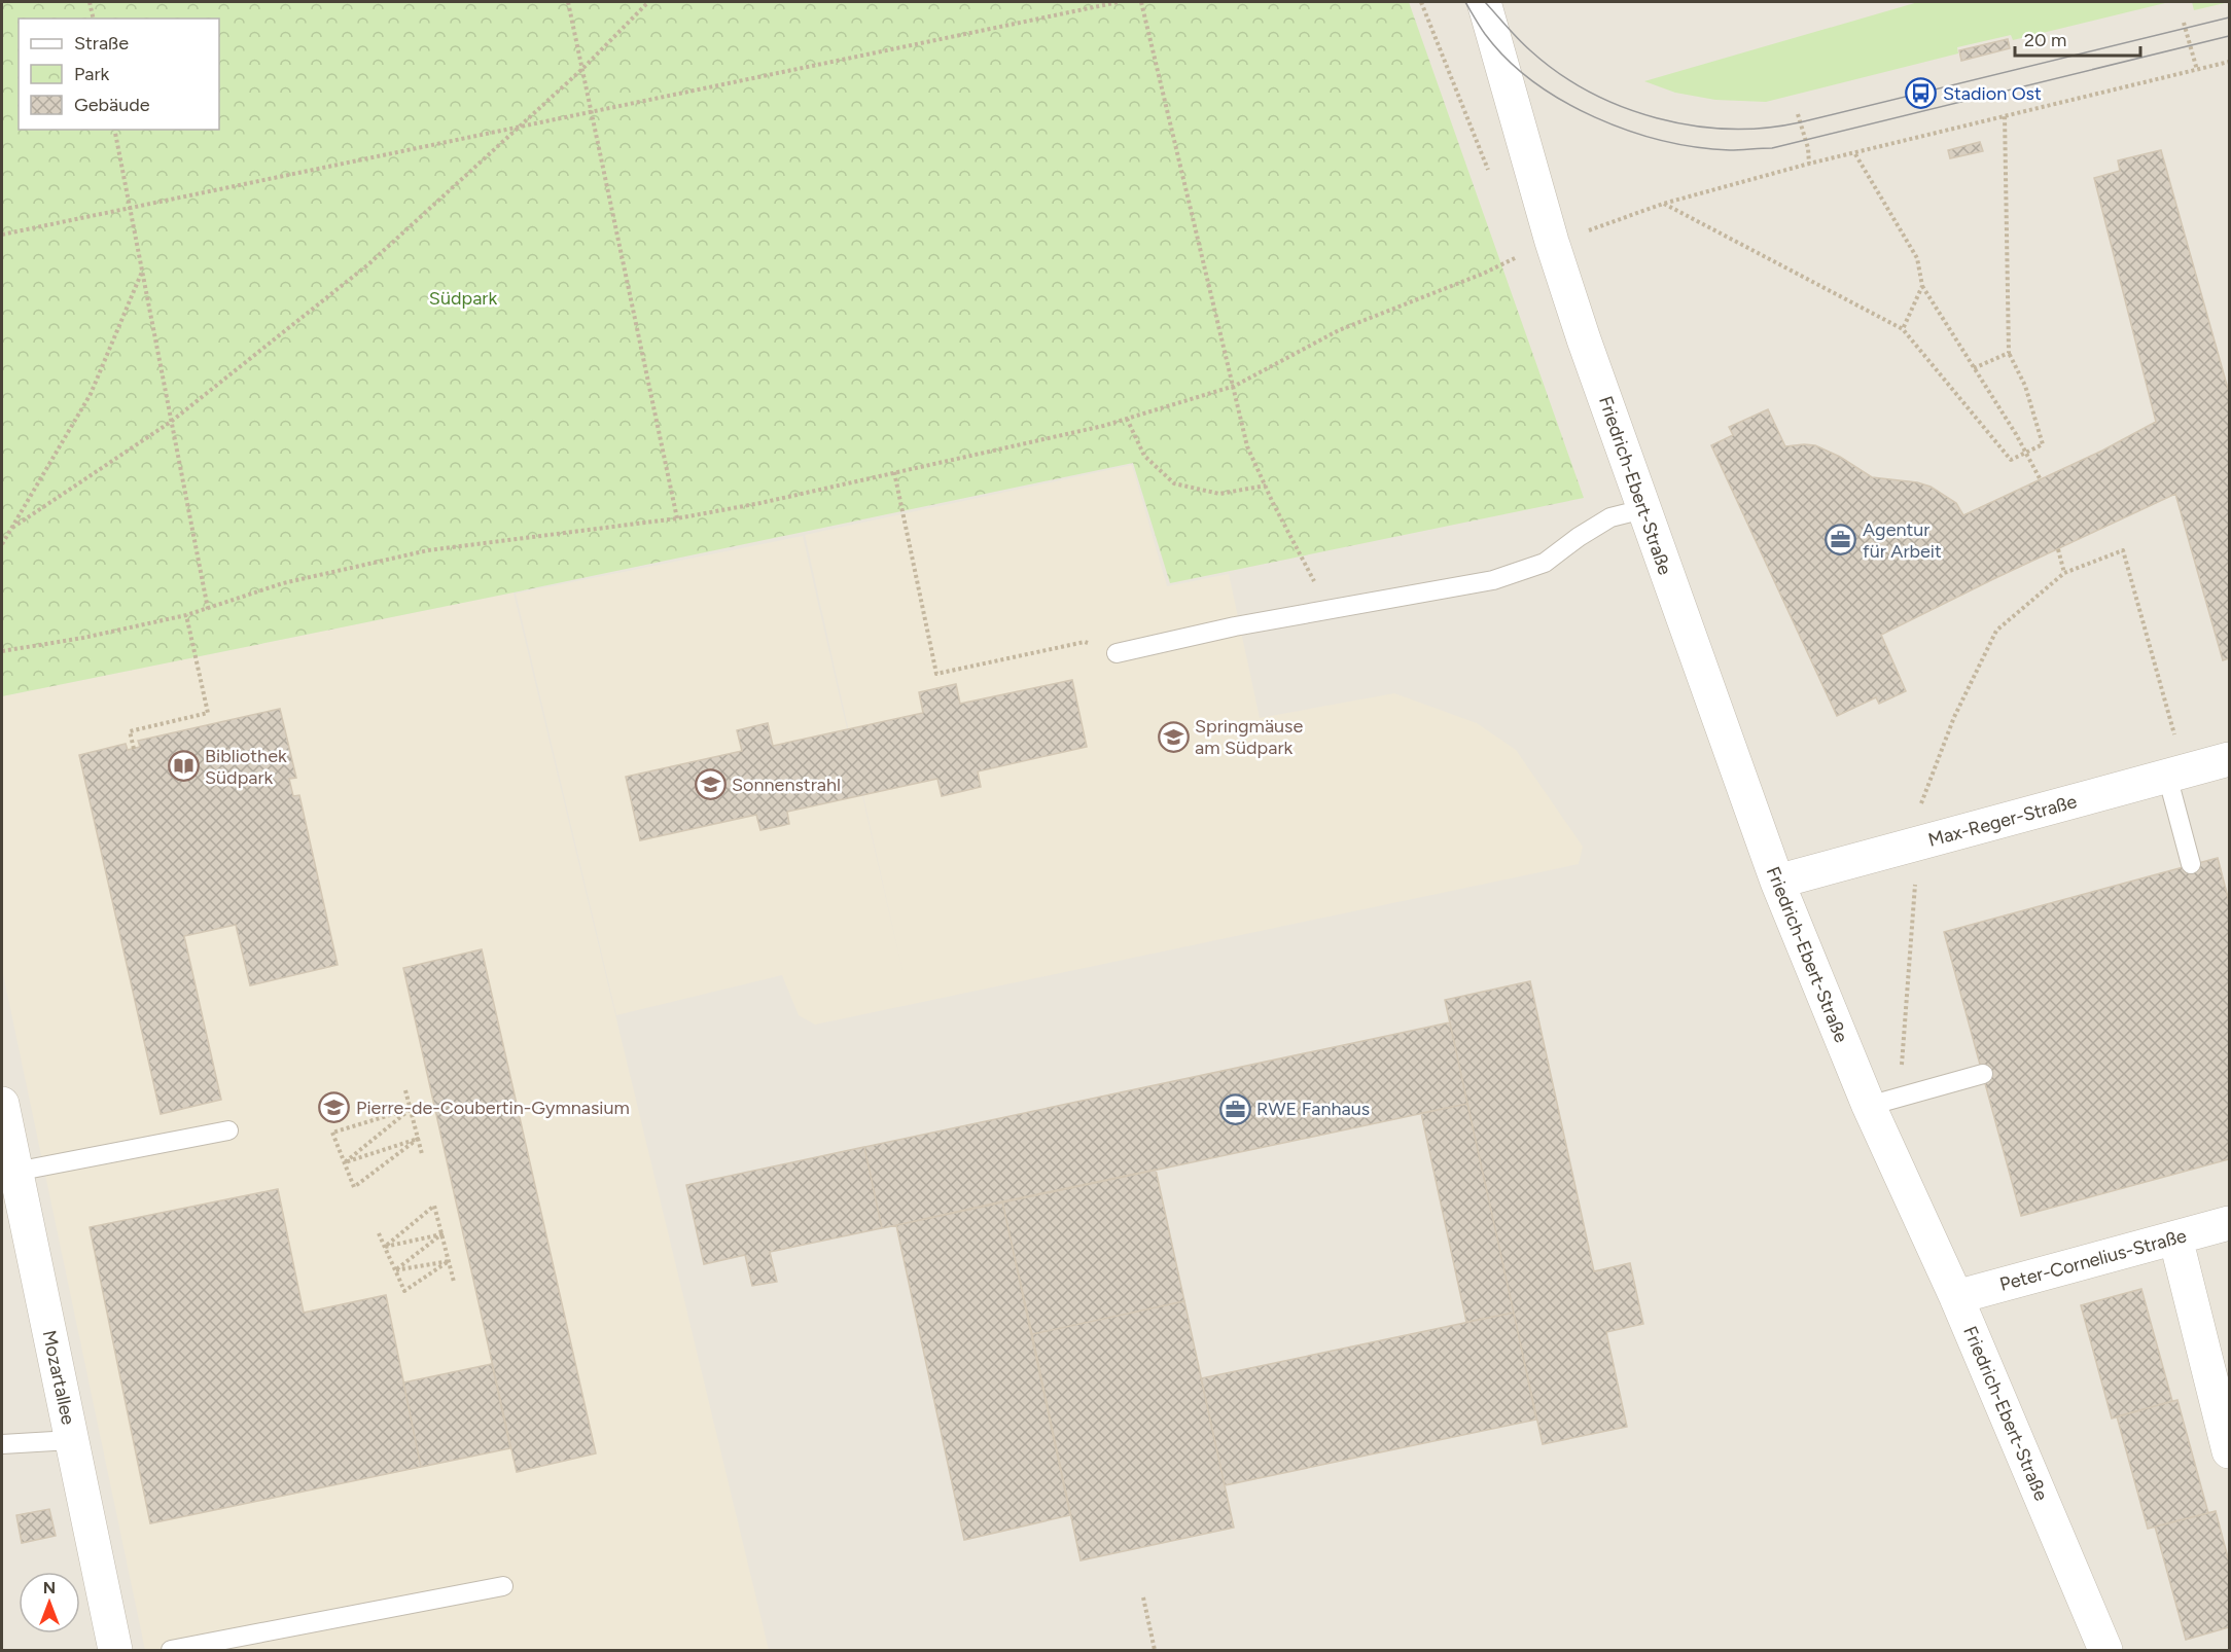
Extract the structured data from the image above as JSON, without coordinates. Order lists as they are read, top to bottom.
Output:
{
  "streets": {
    "street": [
      "Friedrich-Ebert-Straße",
      "Max-Reger-Straße",
      "Peter-Cornelius-Straße",
      "Mozartallee"
    ]
  },
  "crossings": [
    ["Friedrich-Ebert-Straße", "Max-Reger-Straße"],
    ["Friedrich-Ebert-Straße", "Peter-Cornelius-Straße"]
  ],
  "parks": ["Südpark"],
  "places": {
    "bus stop": ["Stadion Ost"],
    "office": ["Agentur für Arbeit", "RWE Fanhaus"],
    "school or university": ["Springmäuse am Südpark", "Sonnenstrahl", "Pierre-de-Coubertin-Gymnasium"],
    "library": ["Bibliothek Südpark"]
  },
  "legend": ["Straße", "Park", "Gebäude"],
  "scale_bar": "20 m",
  "north": "top"
}
